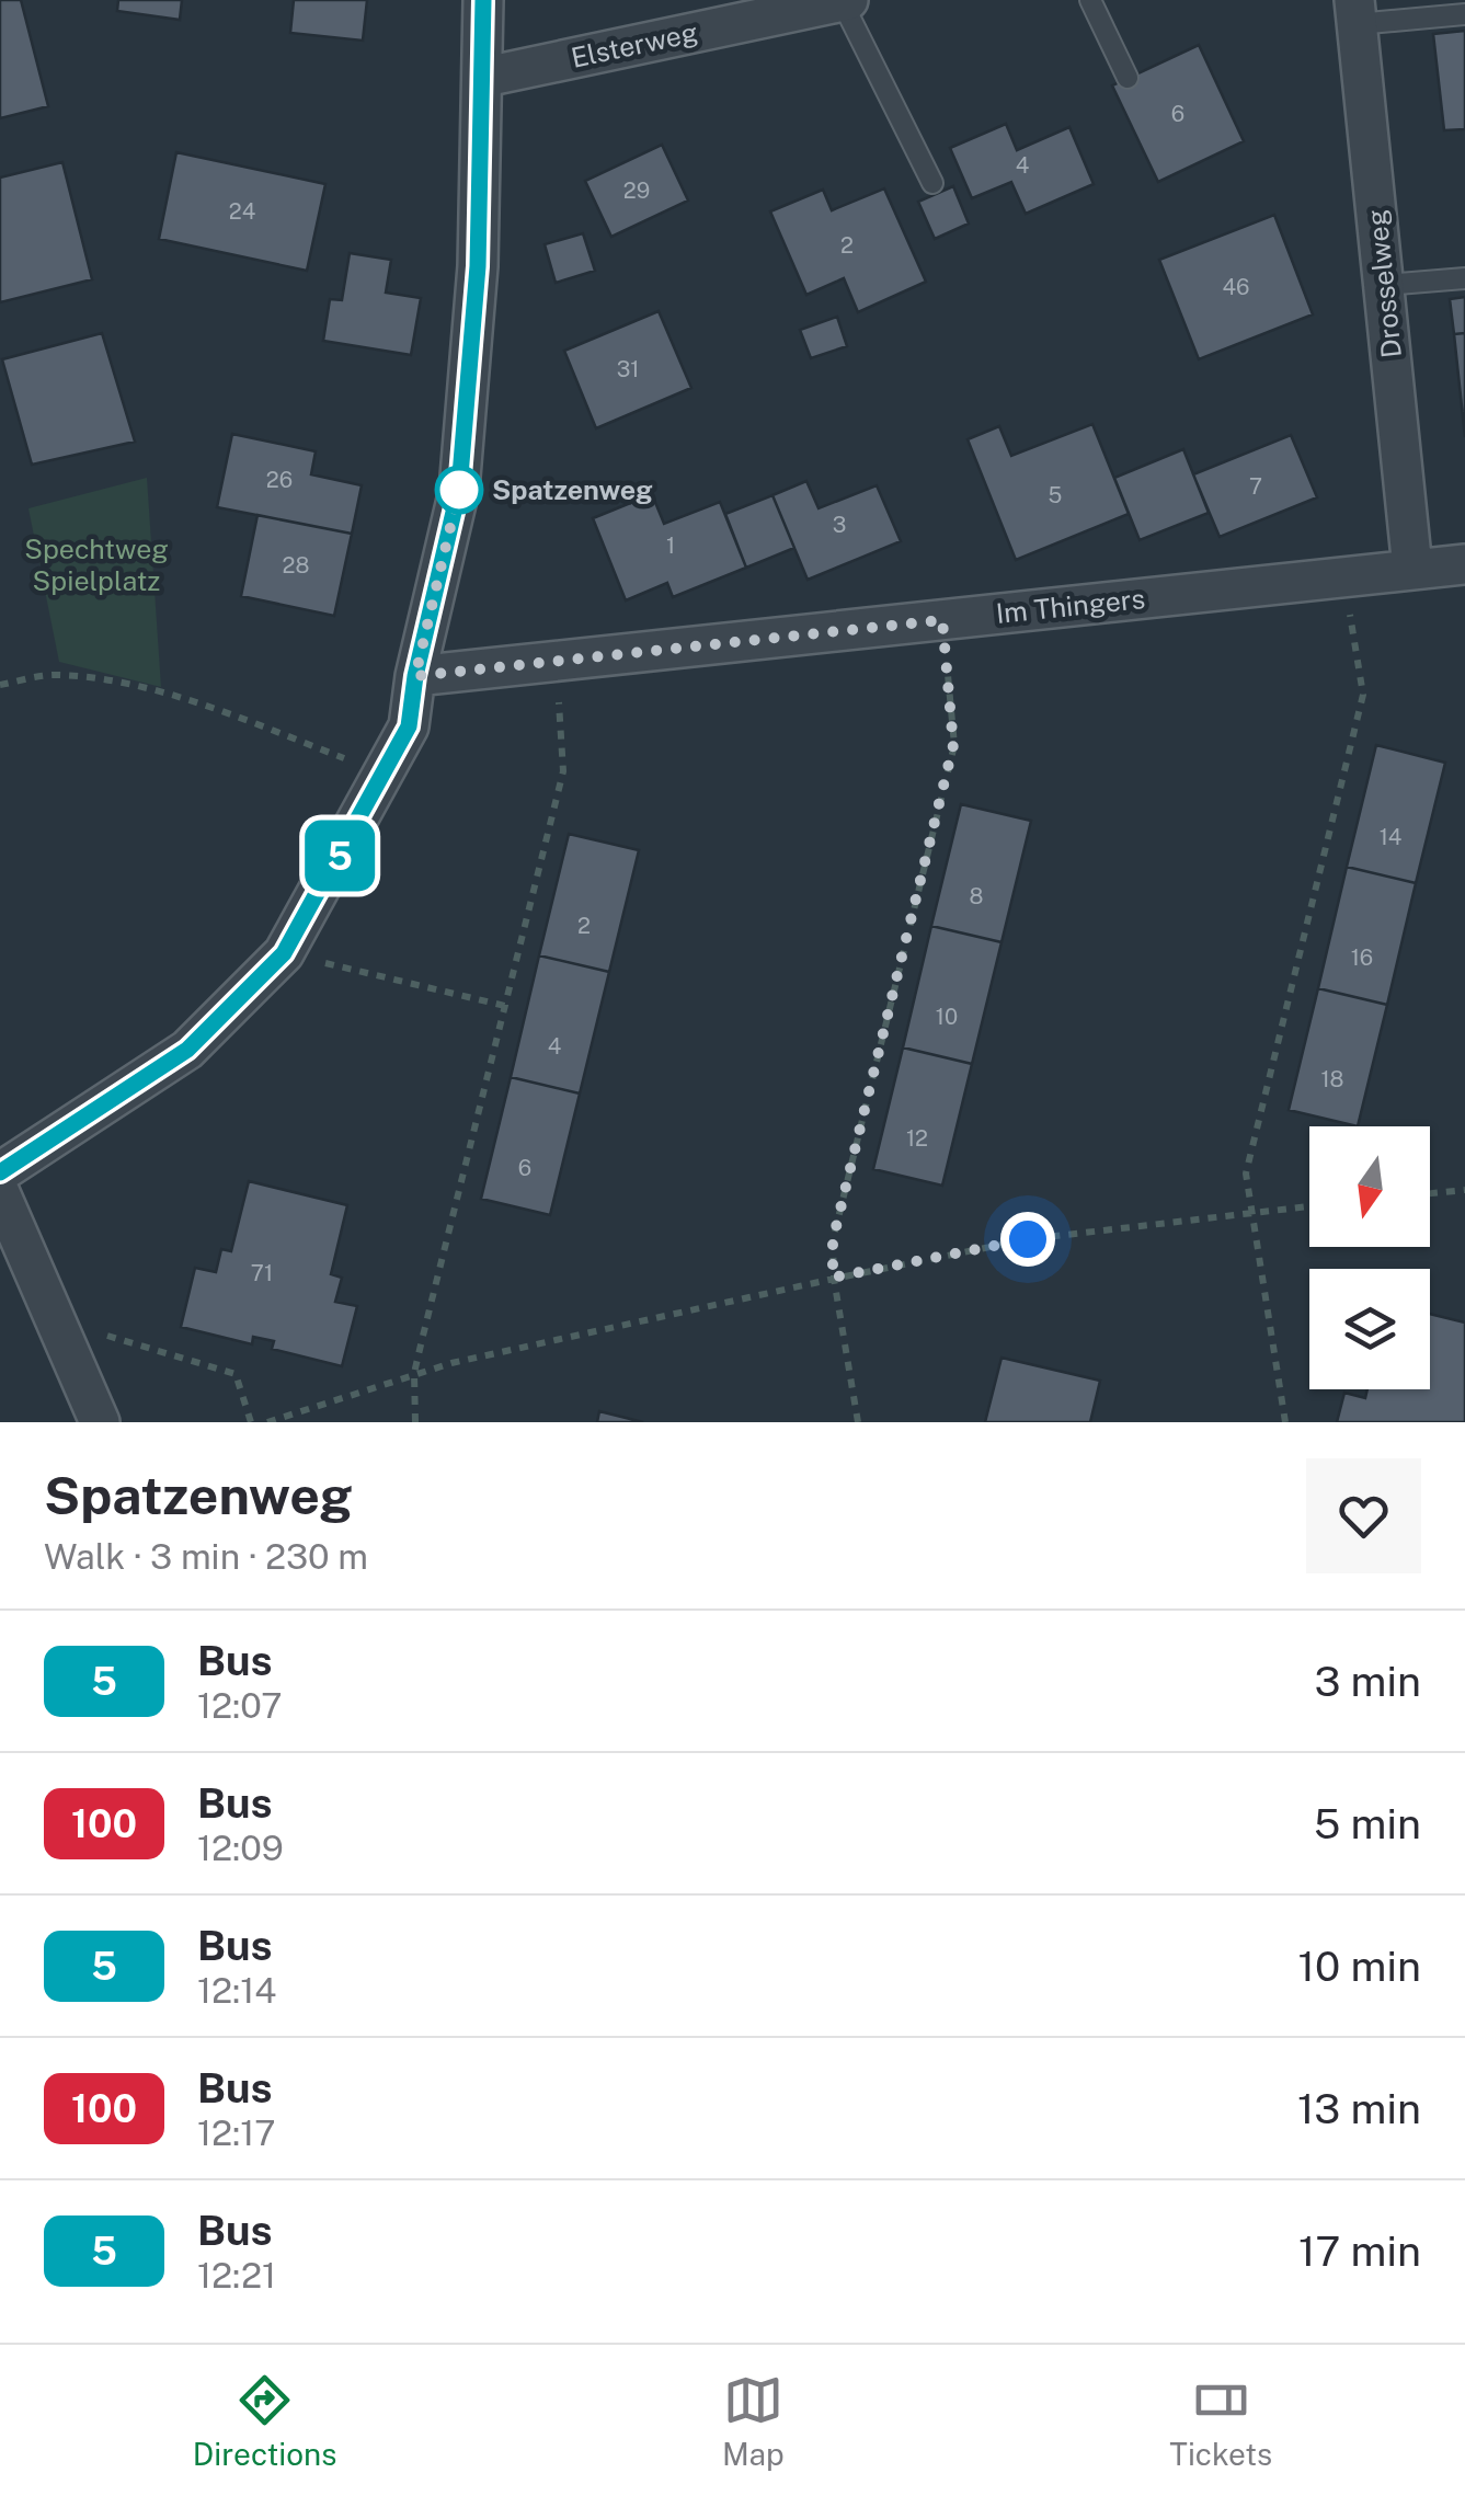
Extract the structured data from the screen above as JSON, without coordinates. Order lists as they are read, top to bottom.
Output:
{
  "streets": {
    "street": ["Elsterweg", "Drosselweg", "Im Thingers"]
  },
  "crossings": [
    ["Drosselweg", "Im Thingers"]
  ],
  "parks": ["Spechtweg Spielplatz"],
  "places": ["Spatzenweg"],
  "lines": ["bus line 5"],
  "house_numbers": [
    "6",
    "4",
    "29",
    "24",
    "2",
    "46",
    "31",
    "26",
    "7",
    "5",
    "3",
    "1",
    "28",
    "14",
    "8",
    "2",
    "16",
    "10",
    "4",
    "18",
    "12",
    "6",
    "71"
  ],
  "north": "bottom",
  "page": {
    "on_map": "5",
    "heading": ["Spatzenweg", "Walk · 3 min · 230 m"],
    "list": [
      {
        "mark": "5",
        "name": "Bus",
        "note": "12:07",
        "value": "3 min"
      },
      {
        "mark": "100",
        "name": "Bus",
        "note": "12:09",
        "value": "5 min"
      },
      {
        "mark": "5",
        "name": "Bus",
        "note": "12:14",
        "value": "10 min"
      },
      {
        "mark": "100",
        "name": "Bus",
        "note": "12:17",
        "value": "13 min"
      },
      {
        "mark": "5",
        "name": "Bus",
        "note": "12:21",
        "value": "17 min"
      }
    ],
    "tabs": ["Directions", "Map", "Tickets"]
  }
}
